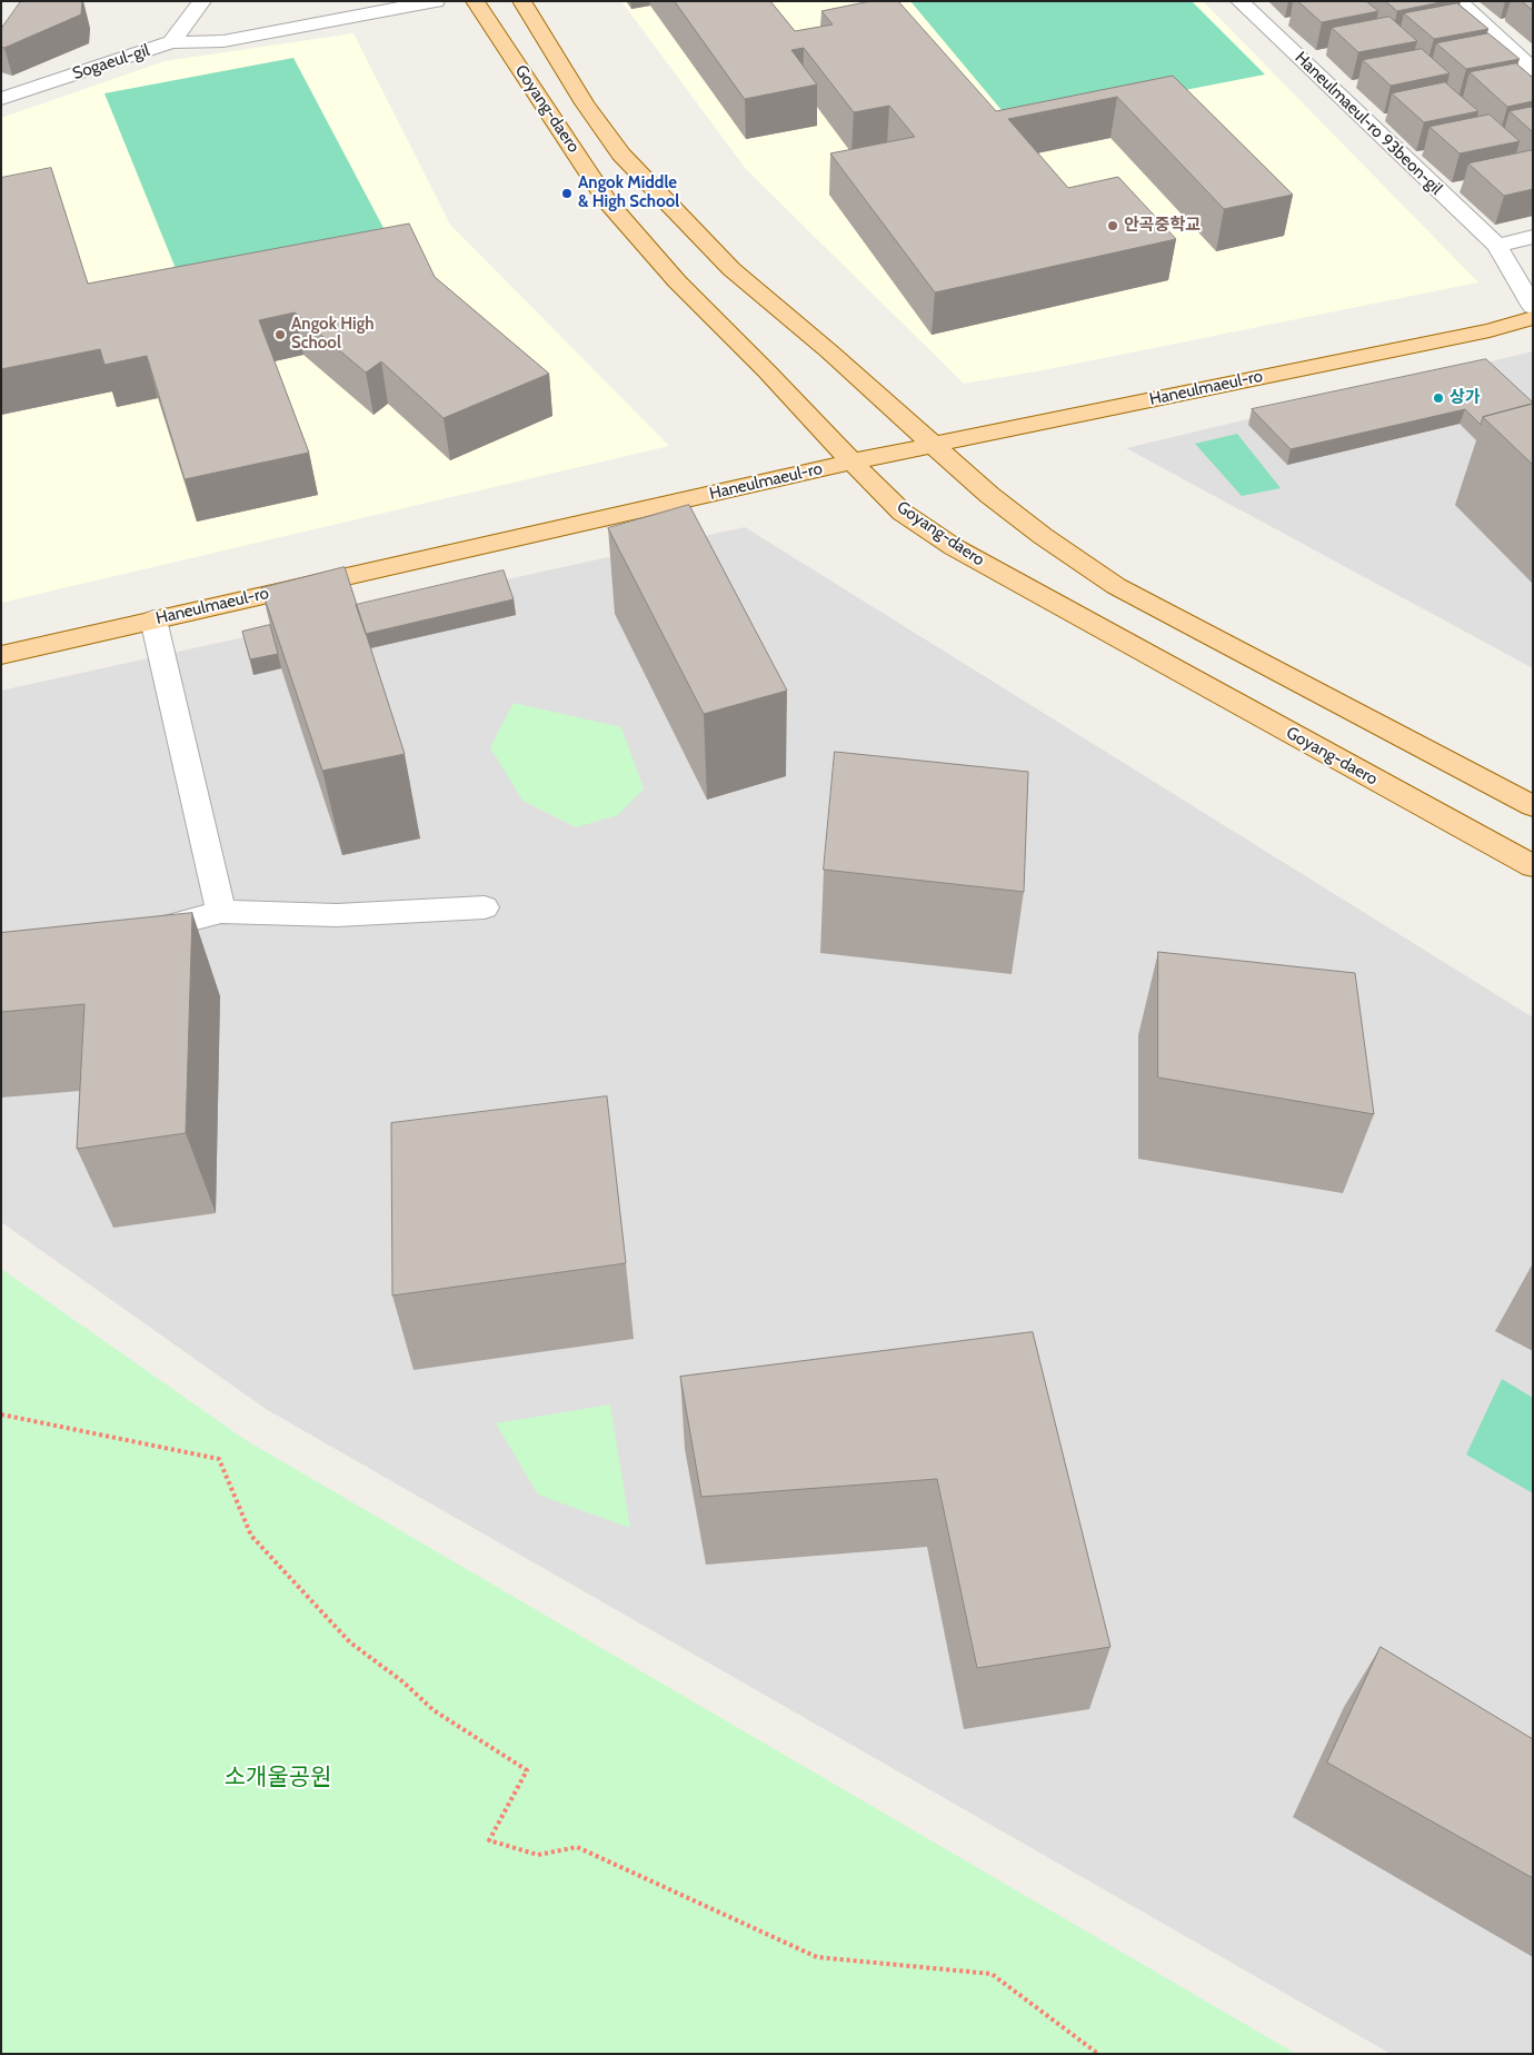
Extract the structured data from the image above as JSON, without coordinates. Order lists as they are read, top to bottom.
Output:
{
  "streets": {
    "main road": ["Goyang-daero", "Haneulmaeul-ro"],
    "street": ["Sogaeul-gil", "Haneulmaeul-ro 93beon-gil"]
  },
  "crossings": [
    ["Goyang-daero", "Haneulmaeul-ro"]
  ],
  "parks": ["소개울공원"],
  "places": [
    "Angok Middle & High School",
    "안곡중학교",
    "Angok High School",
    "상가"
  ]
}
